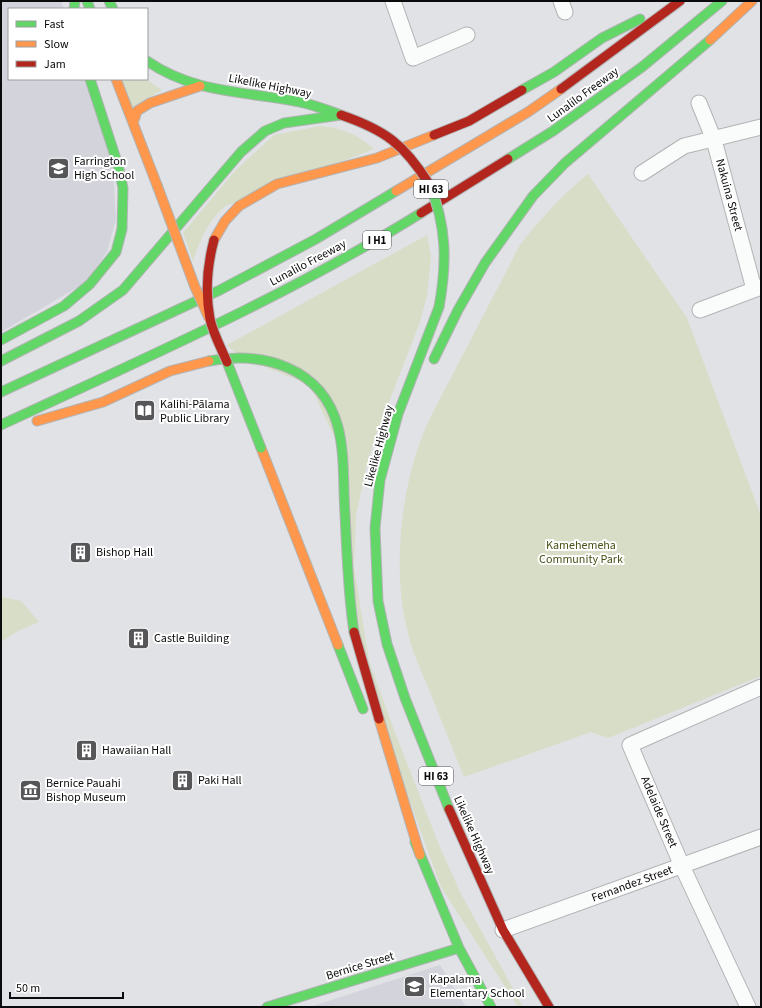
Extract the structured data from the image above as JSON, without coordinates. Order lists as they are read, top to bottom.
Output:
{
  "streets": {
    "main road": [
      "Likelike Highway",
      "Lunalilo Freeway",
      "HI 63",
      "I H1",
      "Bernice Street"
    ],
    "street": ["Nakuina Street", "Adelaide Street", "Fernandez Street"]
  },
  "crossings": [
    ["Likelike Highway", "Fernandez Street"],
    ["Adelaide Street", "Fernandez Street"]
  ],
  "parks": ["Kamehemeha Community Park"],
  "places": {
    "school or university": ["Farrington High School", "Kapalama Elementary School"],
    "library": ["Kalihi-Pālama Public Library"],
    "building": [
      "Bishop Hall",
      "Castle Building",
      "Hawaiian Hall",
      "Paki Hall"
    ],
    "museum": ["Bernice Pauahi Bishop Museum"]
  },
  "legend": ["Fast", "Slow", "Jam"],
  "scale_bar": "50 m"
}
